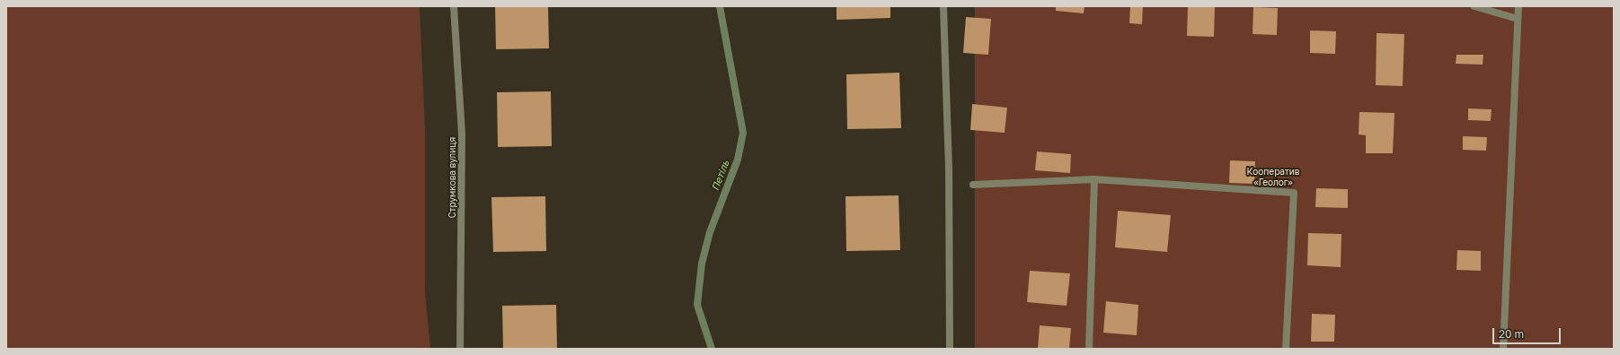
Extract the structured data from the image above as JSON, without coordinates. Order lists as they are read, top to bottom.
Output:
{
  "streets": {
    "street": ["Струмкова вулиця"]
  },
  "water": ["Петіль"],
  "parks": ["Кооператив «Геолог»"],
  "scale_bar": "20 m"
}
